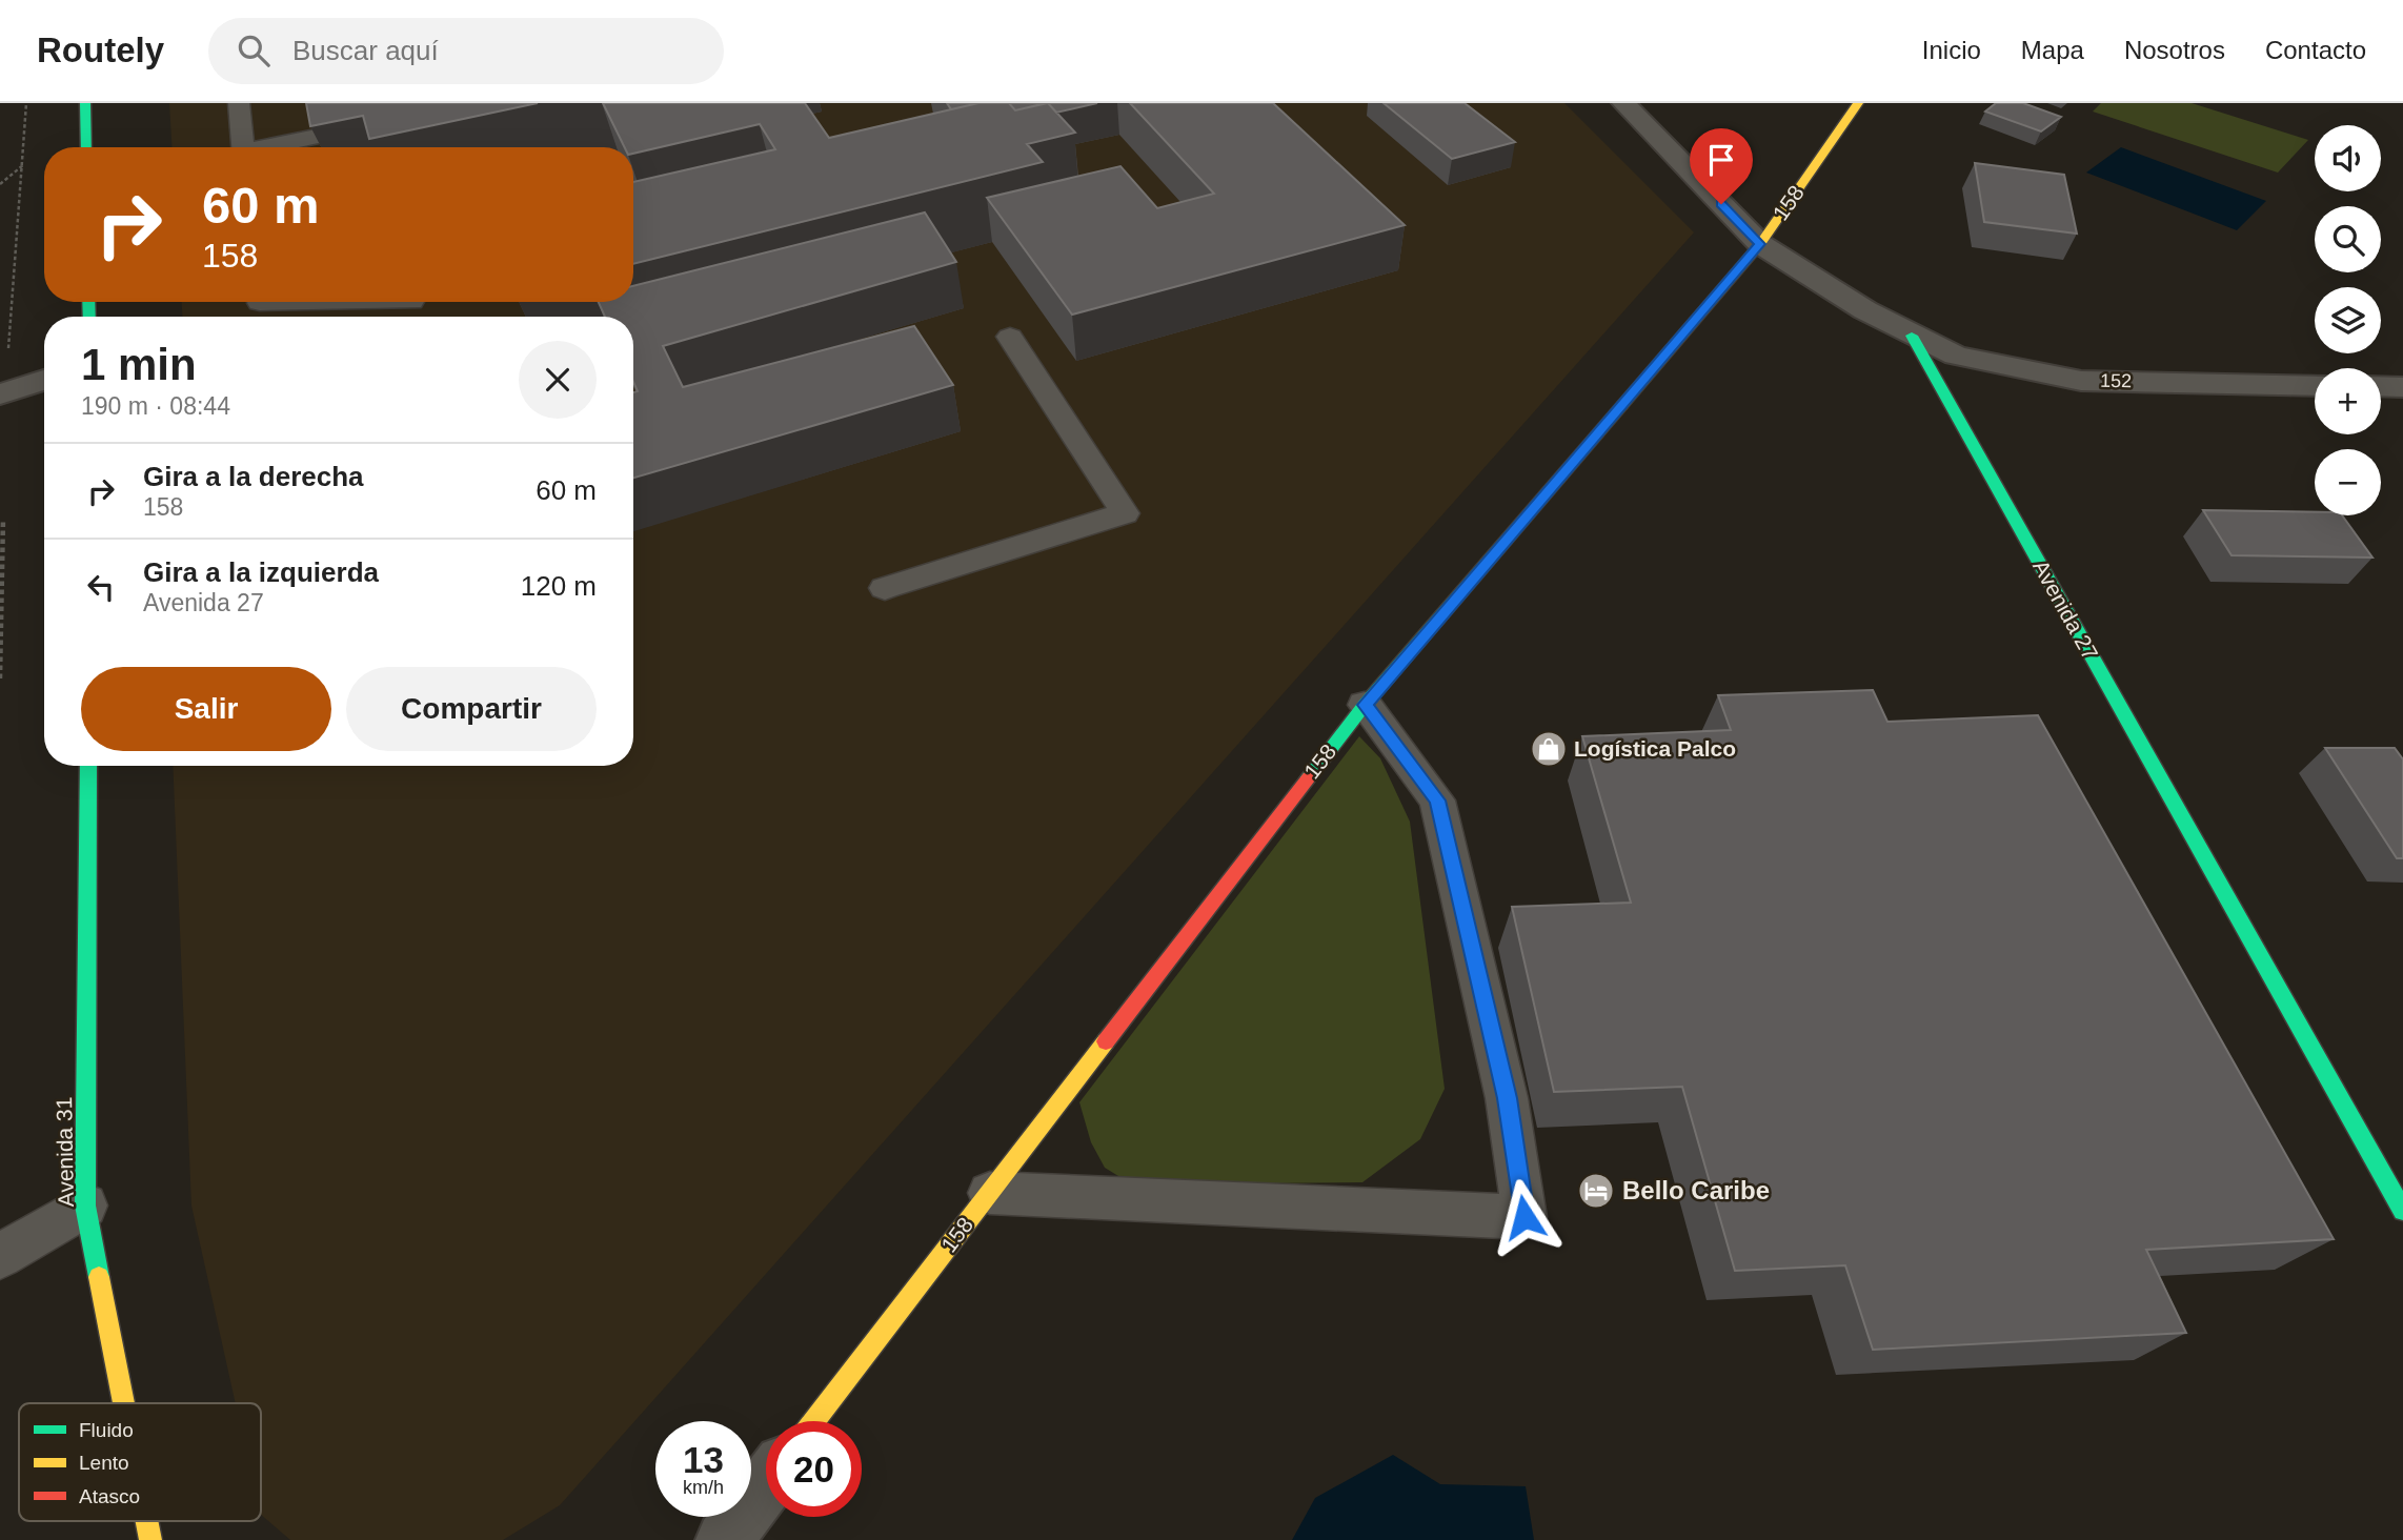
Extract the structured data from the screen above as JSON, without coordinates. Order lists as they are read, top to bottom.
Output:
{
  "streets": {
    "street": [
      "158",
      "152",
      "Avenida 27",
      "Avenida 31"
    ]
  },
  "crossings": [
    ["158", "Avenida 27"],
    ["152", "Avenida 27"]
  ],
  "places": {
    "shop": ["Logística Palco"],
    "hotel": ["Bello Caribe"]
  },
  "legend": ["Fluido", "Lento", "Atasco"],
  "page": {
    "header": "Routely",
    "search": "Buscar aquí",
    "nav": [
      "Inicio",
      "Mapa",
      "Nosotros",
      "Contacto"
    ],
    "map_buttons": ["+", "−"],
    "turn": ["60 m", "158"],
    "heading": ["1 min", "190 m · 08:44"],
    "list": [
      {
        "name": "Gira a la derecha",
        "note": "158",
        "value": "60 m"
      },
      {
        "name": "Gira a la izquierda",
        "note": "Avenida 27",
        "value": "120 m"
      }
    ],
    "buttons": ["Salir", "Compartir"],
    "speed": "13 km/h",
    "limit": "20"
  }
}
